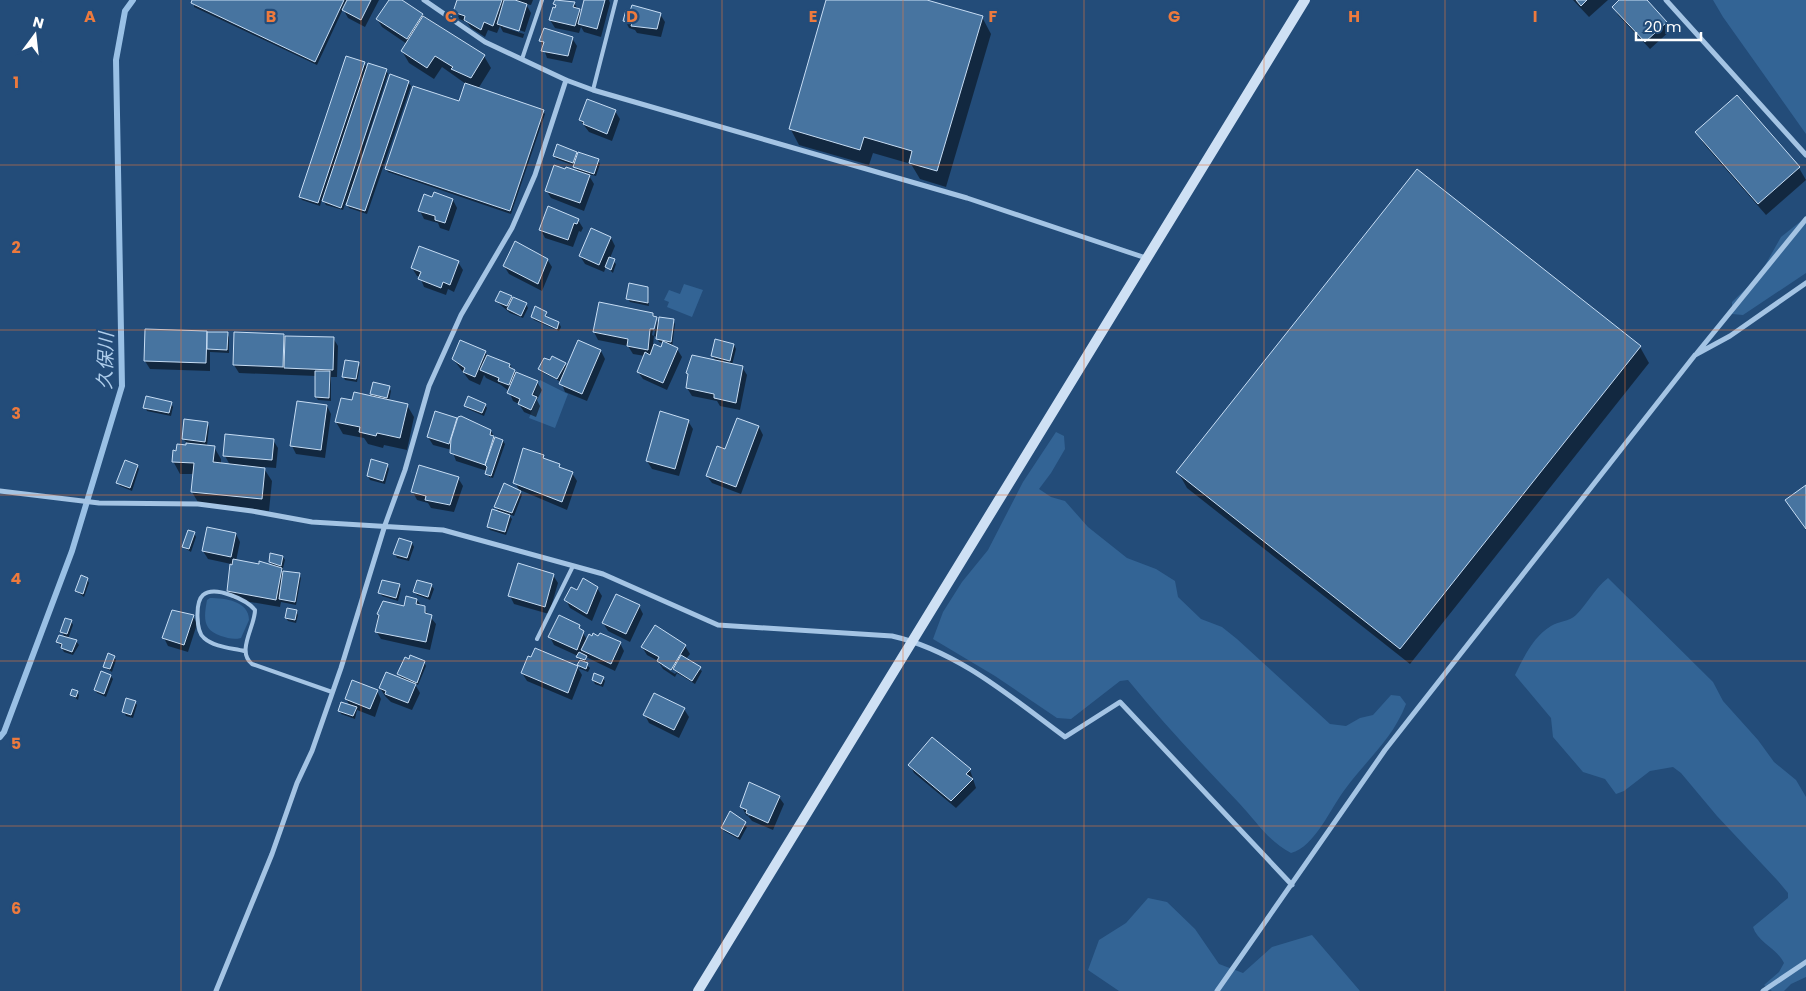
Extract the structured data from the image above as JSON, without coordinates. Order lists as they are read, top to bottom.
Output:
{
  "water": ["久保川"],
  "scale_bar": "20 m",
  "north": "top",
  "grid": {
    "columns": [
      "A",
      "B",
      "C",
      "D",
      "E",
      "F",
      "G",
      "H",
      "I"
    ],
    "rows": [
      "1",
      "2",
      "3",
      "4",
      "5",
      "6"
    ]
  }
}
